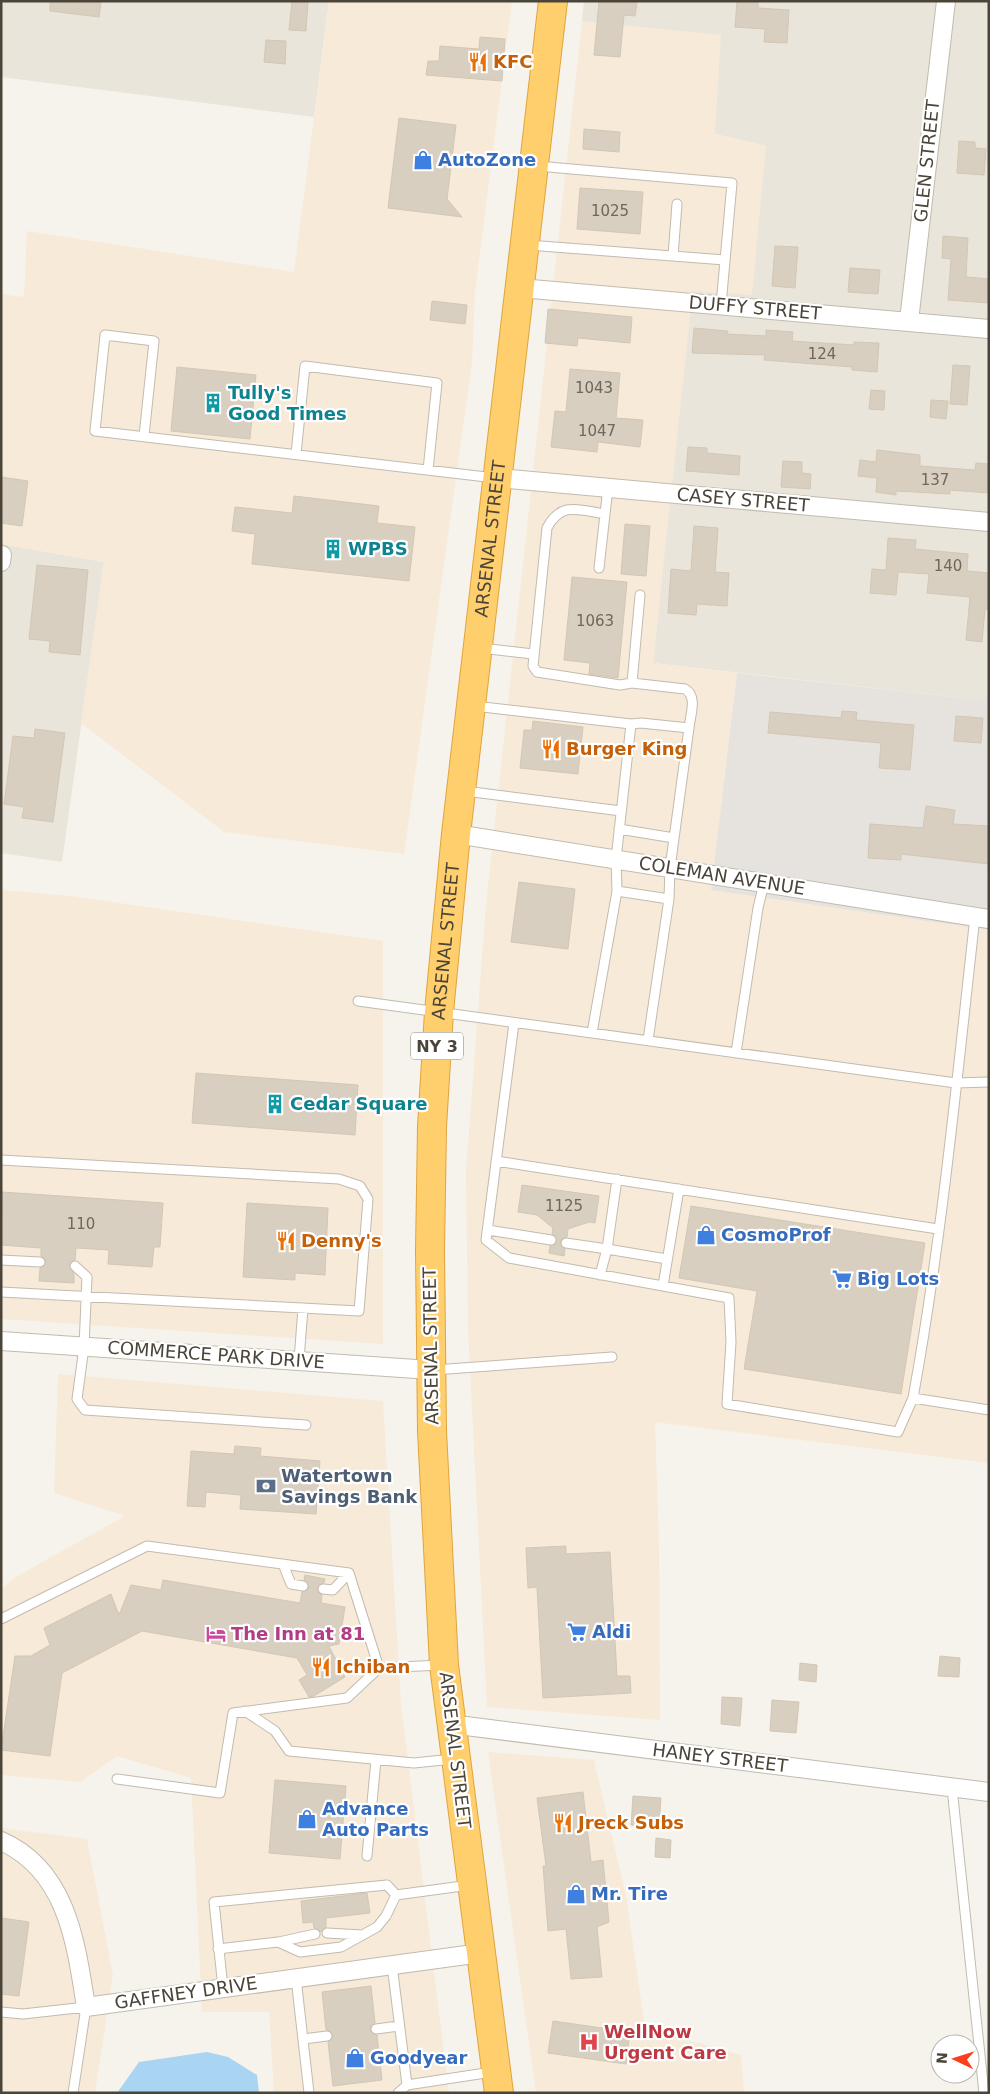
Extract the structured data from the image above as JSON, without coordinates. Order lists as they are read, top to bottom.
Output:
{
  "streets": {
    "highway": ["ARSENAL STREET", "NY 3"],
    "street": [
      "GLEN STREET",
      "DUFFY STREET",
      "CASEY STREET",
      "COLEMAN AVENUE",
      "COMMERCE PARK DRIVE",
      "HANEY STREET",
      "GAFFNEY DRIVE"
    ]
  },
  "crossings": [
    ["GLEN STREET", "DUFFY STREET"],
    ["DUFFY STREET", "ARSENAL STREET"],
    ["CASEY STREET", "ARSENAL STREET"],
    ["ARSENAL STREET", "COLEMAN AVENUE"],
    ["ARSENAL STREET", "COMMERCE PARK DRIVE"],
    ["ARSENAL STREET", "HANEY STREET"],
    ["ARSENAL STREET", "GAFFNEY DRIVE"]
  ],
  "places": {
    "restaurant": [
      "KFC",
      "Burger King",
      "Denny's",
      "Ichiban",
      "Jreck Subs"
    ],
    "shop": [
      "AutoZone",
      "CosmoProf",
      "Advance Auto Parts",
      "Mr. Tire",
      "Goodyear"
    ],
    "building": ["Tully's Good Times", "WPBS", "Cedar Square"],
    "supermarket": ["Big Lots", "Aldi"],
    "bank": ["Watertown Savings Bank"],
    "hotel": ["The Inn at 81"],
    "hospital": ["WellNow Urgent Care"]
  },
  "house_numbers": [
    "1025",
    "124",
    "1043",
    "1047",
    "137",
    "140",
    "1063",
    "1125",
    "110"
  ],
  "north": "left"
}
